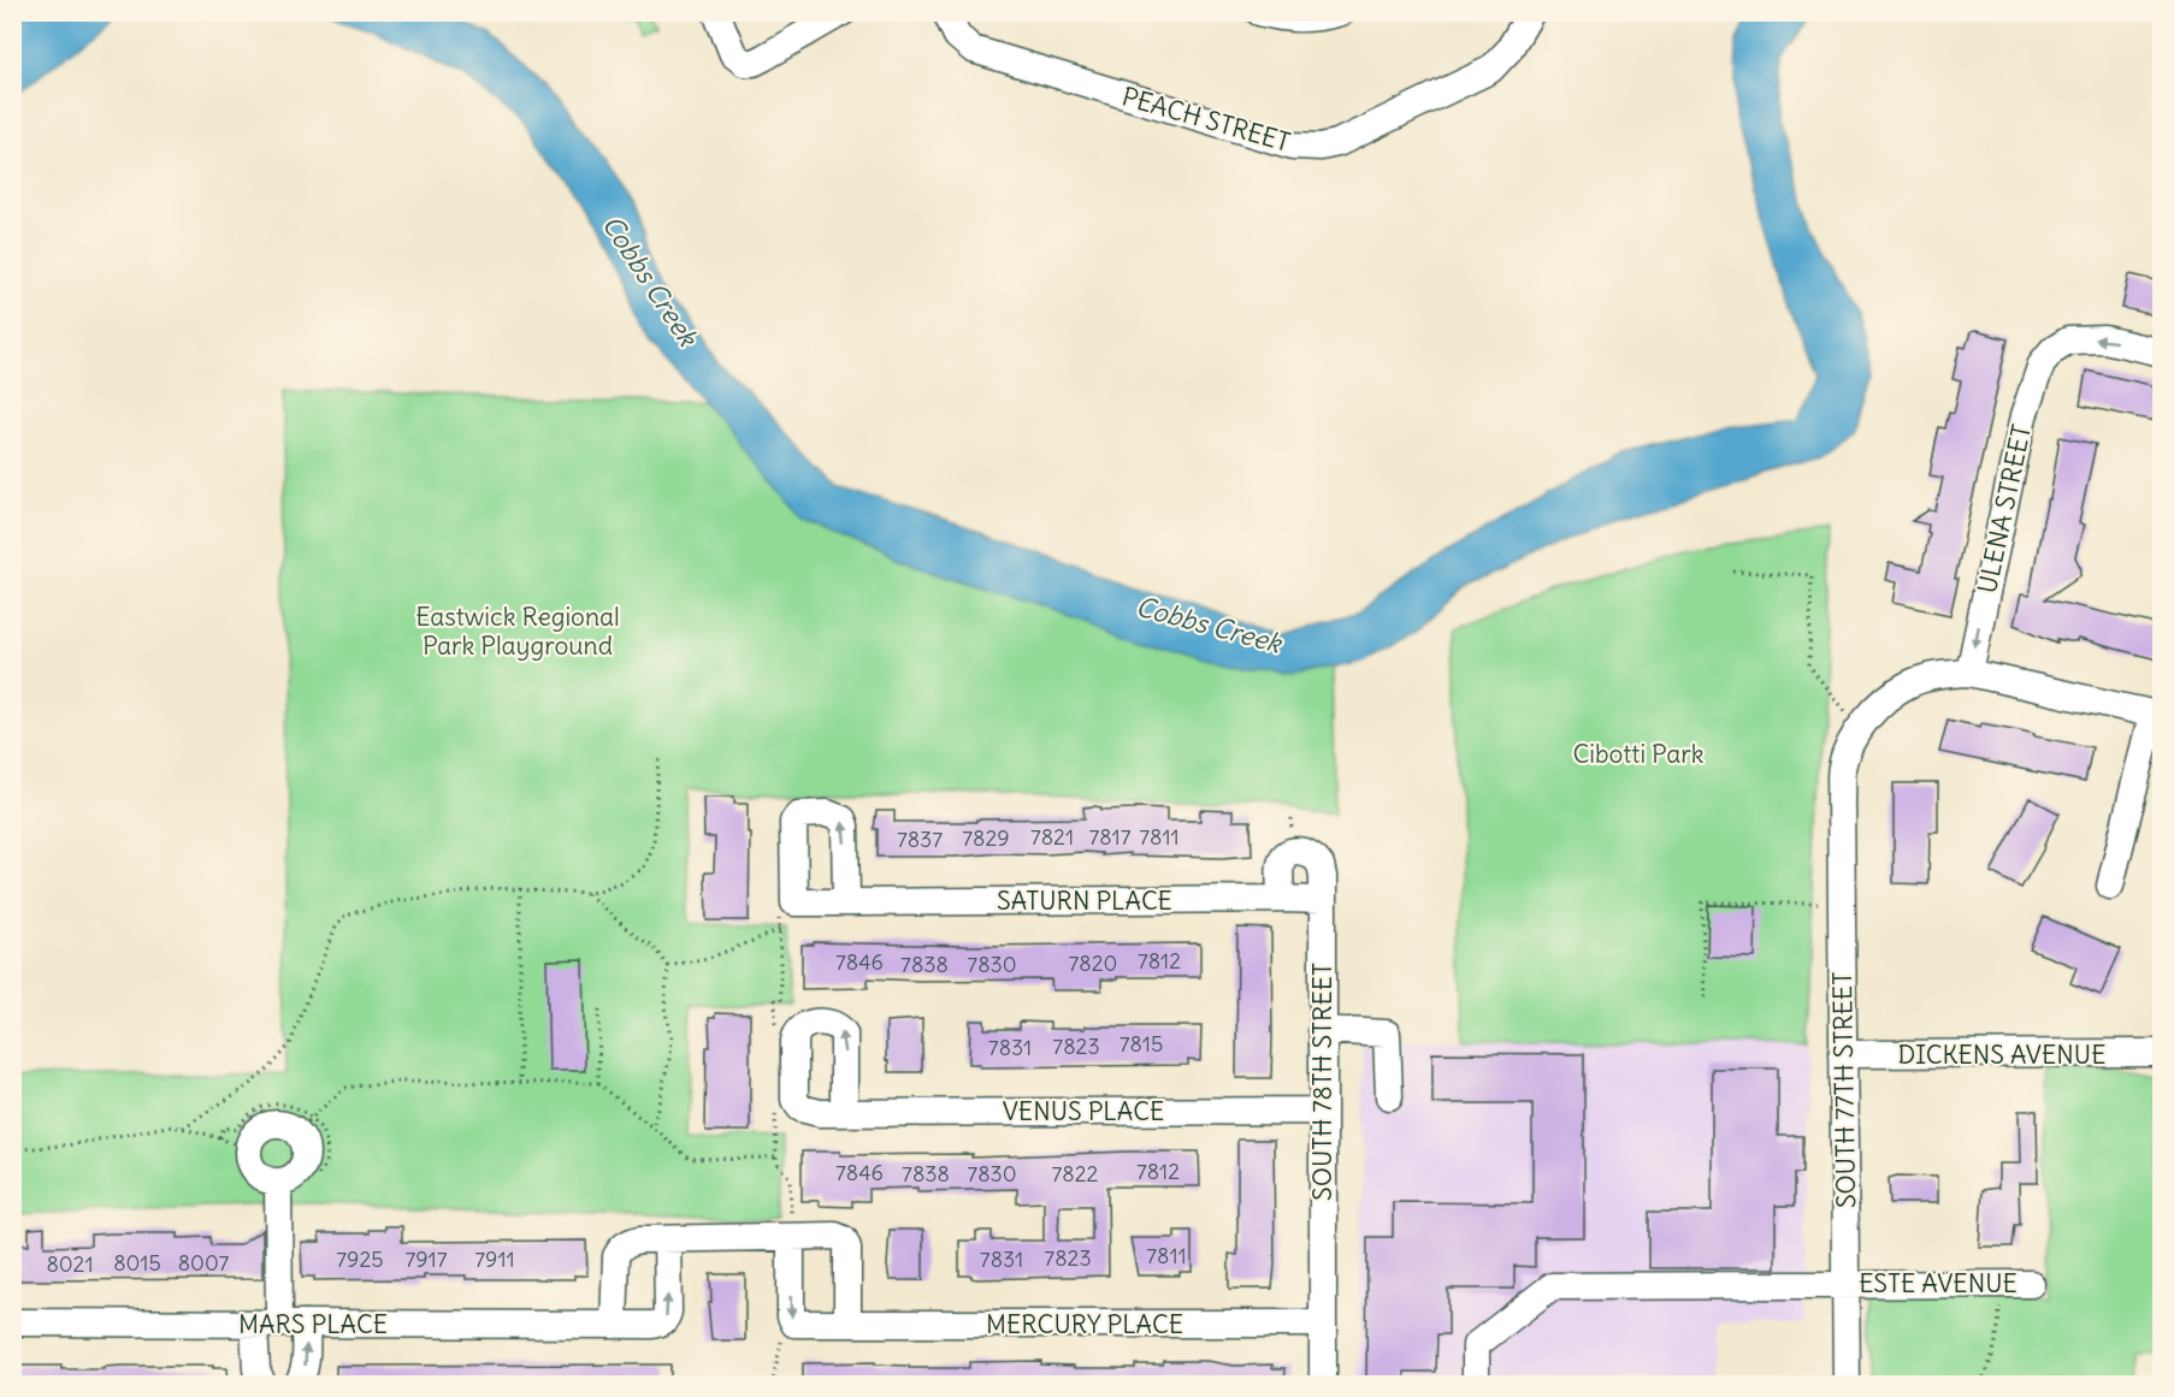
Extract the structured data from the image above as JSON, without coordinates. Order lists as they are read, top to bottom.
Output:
{
  "streets": {
    "street": [
      "PEACH STREET",
      "ULENA STREET",
      "SATURN PLACE",
      "DICKENS AVENUE",
      "SOUTH 78TH STREET",
      "SOUTH 77TH STREET",
      "VENUS PLACE",
      "ESTE AVENUE",
      "MARS PLACE",
      "MERCURY PLACE"
    ]
  },
  "crossings": [
    ["ULENA STREET", "SOUTH 77TH STREET"],
    ["SATURN PLACE", "SOUTH 78TH STREET"],
    ["DICKENS AVENUE", "SOUTH 77TH STREET"],
    ["SOUTH 78TH STREET", "VENUS PLACE"],
    ["SOUTH 78TH STREET", "MERCURY PLACE"],
    ["SOUTH 77TH STREET", "ESTE AVENUE"]
  ],
  "one_way": ["ULENA STREET"],
  "water": ["Cobbs Creek"],
  "parks": ["Eastwick Regional Park Playground", "Cibotti Park"],
  "house_numbers": [
    "7821",
    "7817",
    "7811",
    "7829",
    "7837",
    "7812",
    "7846",
    "7820",
    "7838",
    "7830",
    "7815",
    "7823",
    "7831",
    "7812",
    "7846",
    "7838",
    "7830",
    "7822",
    "7811",
    "7823",
    "7925",
    "7917",
    "7911",
    "7831",
    "8015",
    "8007",
    "8021"
  ]
}
